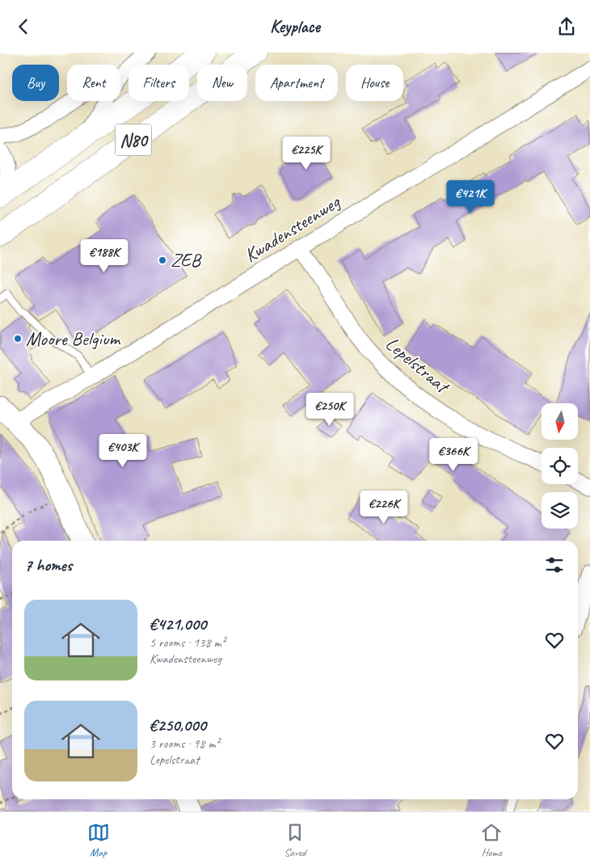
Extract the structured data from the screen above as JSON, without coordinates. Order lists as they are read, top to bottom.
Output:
{
  "streets": {
    "main road": ["N80"],
    "street": ["Kwadensteenweg", "Lepelstraat"]
  },
  "crossings": [
    ["Kwadensteenweg", "Lepelstraat"]
  ],
  "places": ["ZEB", "Moore Belgium"],
  "north": "bottom",
  "page": {
    "header": "Keyplace",
    "chip": [
      "Buy",
      "Rent",
      "Filters",
      "New",
      "Apartment",
      "House"
    ],
    "price": [
      "€225K",
      "€421K",
      "€188K",
      "€250K",
      "€403K",
      "€366K",
      "€226K"
    ],
    "heading": "7 homes",
    "list": [
      {
        "name": "€421,000",
        "note": "5 rooms · 138 m² · Kwadensteenweg"
      },
      {
        "name": "€250,000",
        "note": "3 rooms · 98 m² · Lepelstraat"
      }
    ],
    "tabs": ["Map", "Saved", "Home"]
  }
}
